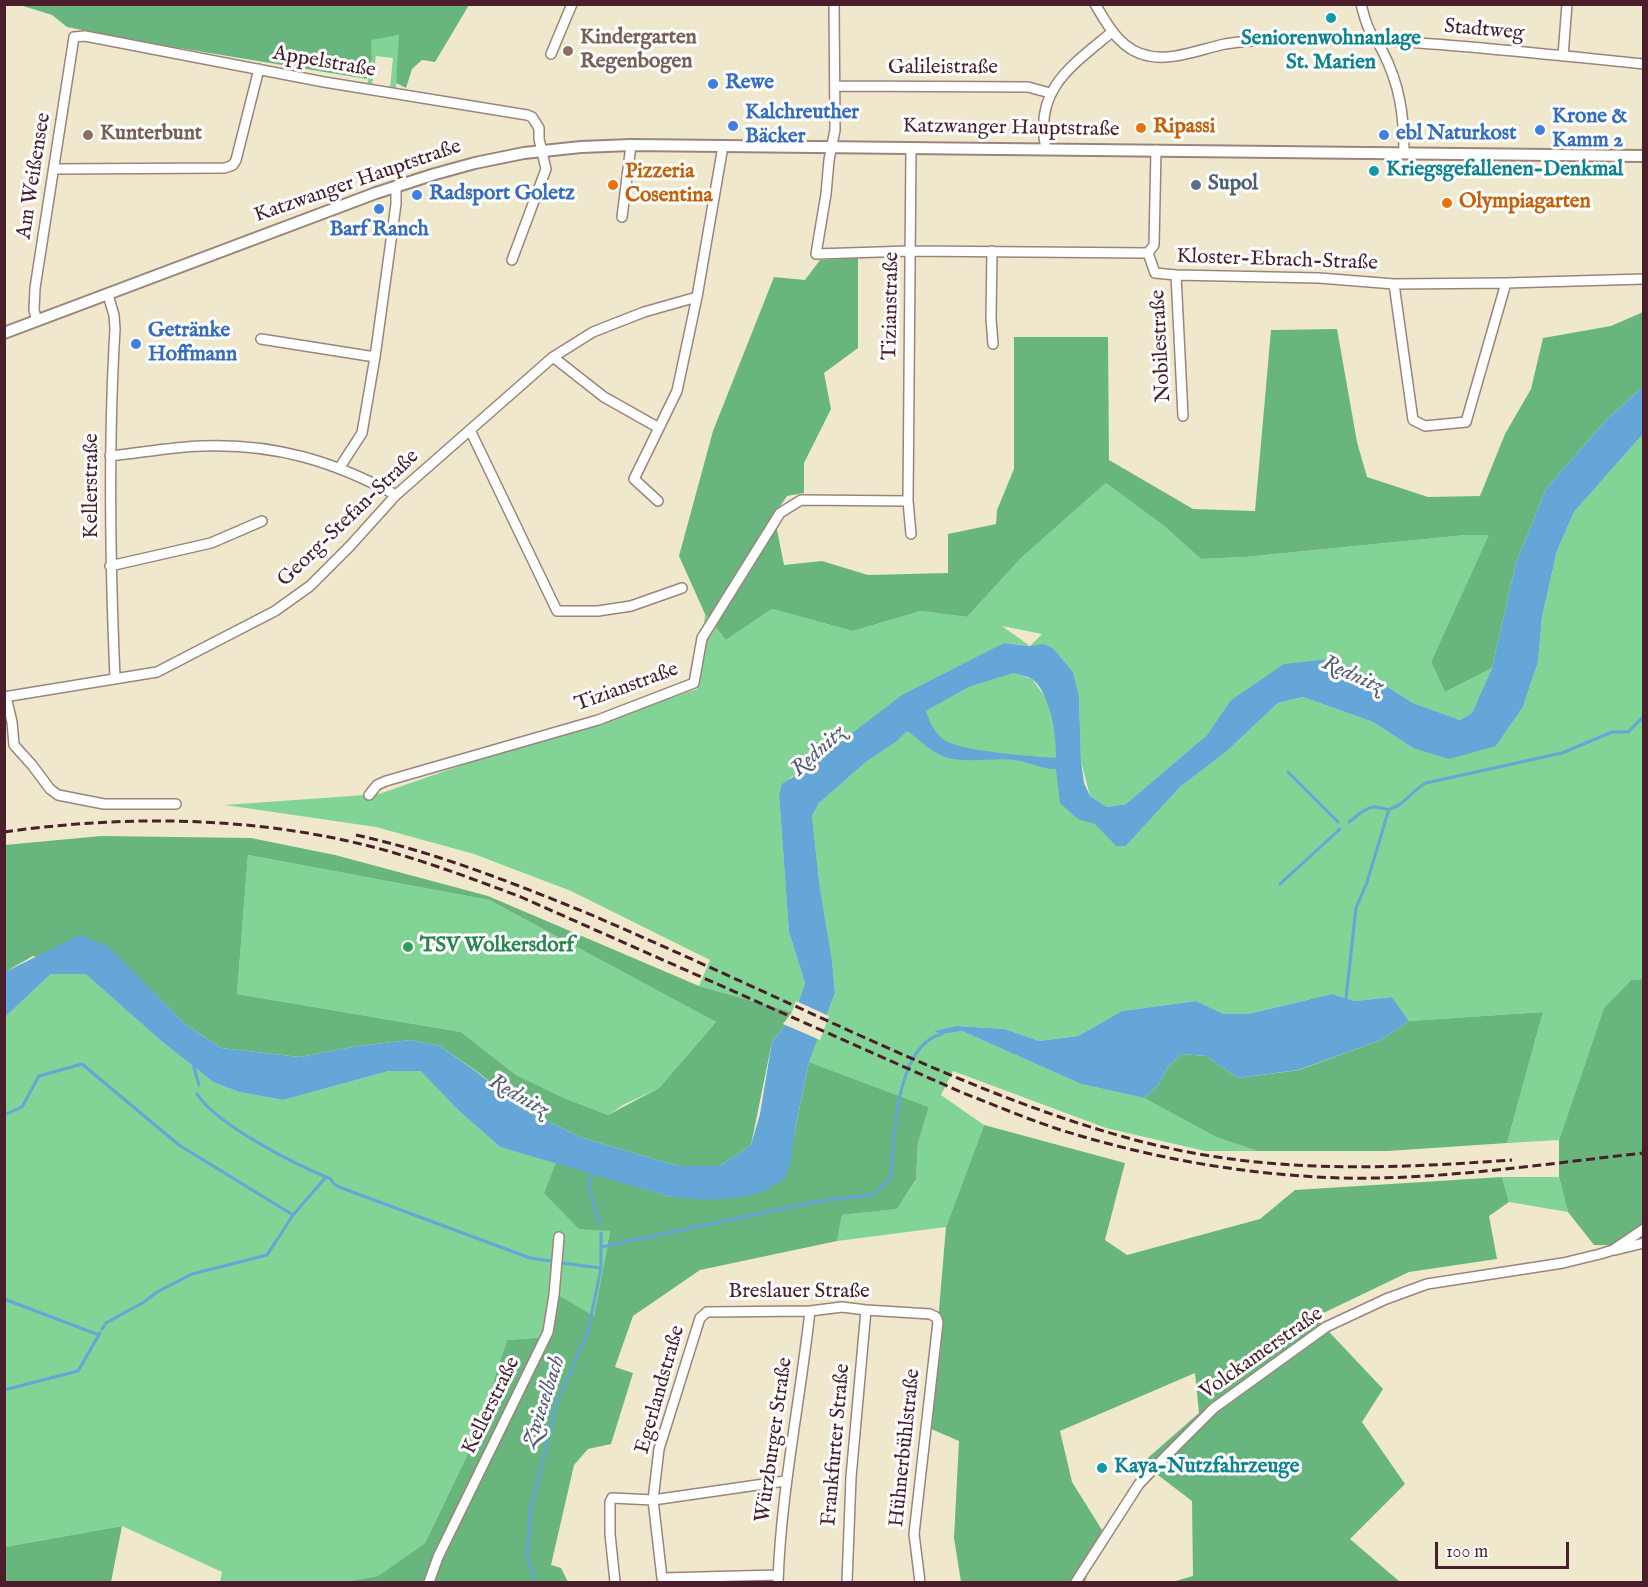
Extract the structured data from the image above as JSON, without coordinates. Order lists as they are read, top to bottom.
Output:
{
  "streets": {
    "main road": ["Katzwanger Hauptstraße"],
    "street": [
      "Stadtweg",
      "Appelstraße",
      "Galileistraße",
      "Am Weißensee",
      "Kloster-Ebrach-Straße",
      "Tizianstraße",
      "Nobilestraße",
      "Kellerstraße",
      "Georg-Stefan-Straße",
      "Breslauer Straße",
      "Volckamerstraße",
      "Egerlandstraße",
      "Würzburger Straße",
      "Frankfurter Straße",
      "Hühnerbühlstraße"
    ]
  },
  "crossings": [
    ["Appelstraße", "Katzwanger Hauptstraße"],
    ["Appelstraße", "Am Weißensee"],
    ["Katzwanger Hauptstraße", "Am Weißensee"],
    ["Katzwanger Hauptstraße", "Kloster-Ebrach-Straße"],
    ["Katzwanger Hauptstraße", "Tizianstraße"],
    ["Katzwanger Hauptstraße", "Kellerstraße"],
    ["Kloster-Ebrach-Straße", "Tizianstraße"],
    ["Kloster-Ebrach-Straße", "Nobilestraße"],
    ["Kellerstraße", "Georg-Stefan-Straße"],
    ["Breslauer Straße", "Egerlandstraße"],
    ["Breslauer Straße", "Würzburger Straße"],
    ["Breslauer Straße", "Frankfurter Straße"],
    ["Breslauer Straße", "Hühnerbühlstraße"]
  ],
  "water": ["Rednitz", "Zwieselbach"],
  "places": [
    "Seniorenwohnanlage St. Marien",
    "Kindergarten Regenbogen",
    "Rewe",
    "Kalchreuther Bäcker",
    "Ripassi",
    "Krone & Kamm 2",
    "Kunterbunt",
    "ebl Naturkost",
    "Kriegsgefallenen-Denkmal",
    "Pizzeria Cosentina",
    "Supol",
    "Radsport Goletz",
    "Olympiagarten",
    "Barf Ranch",
    "Getränke Hoffmann",
    "TSV Wolkersdorf",
    "Kaya-Nutzfahrzeuge"
  ],
  "scale_bar": "100 m"
}
